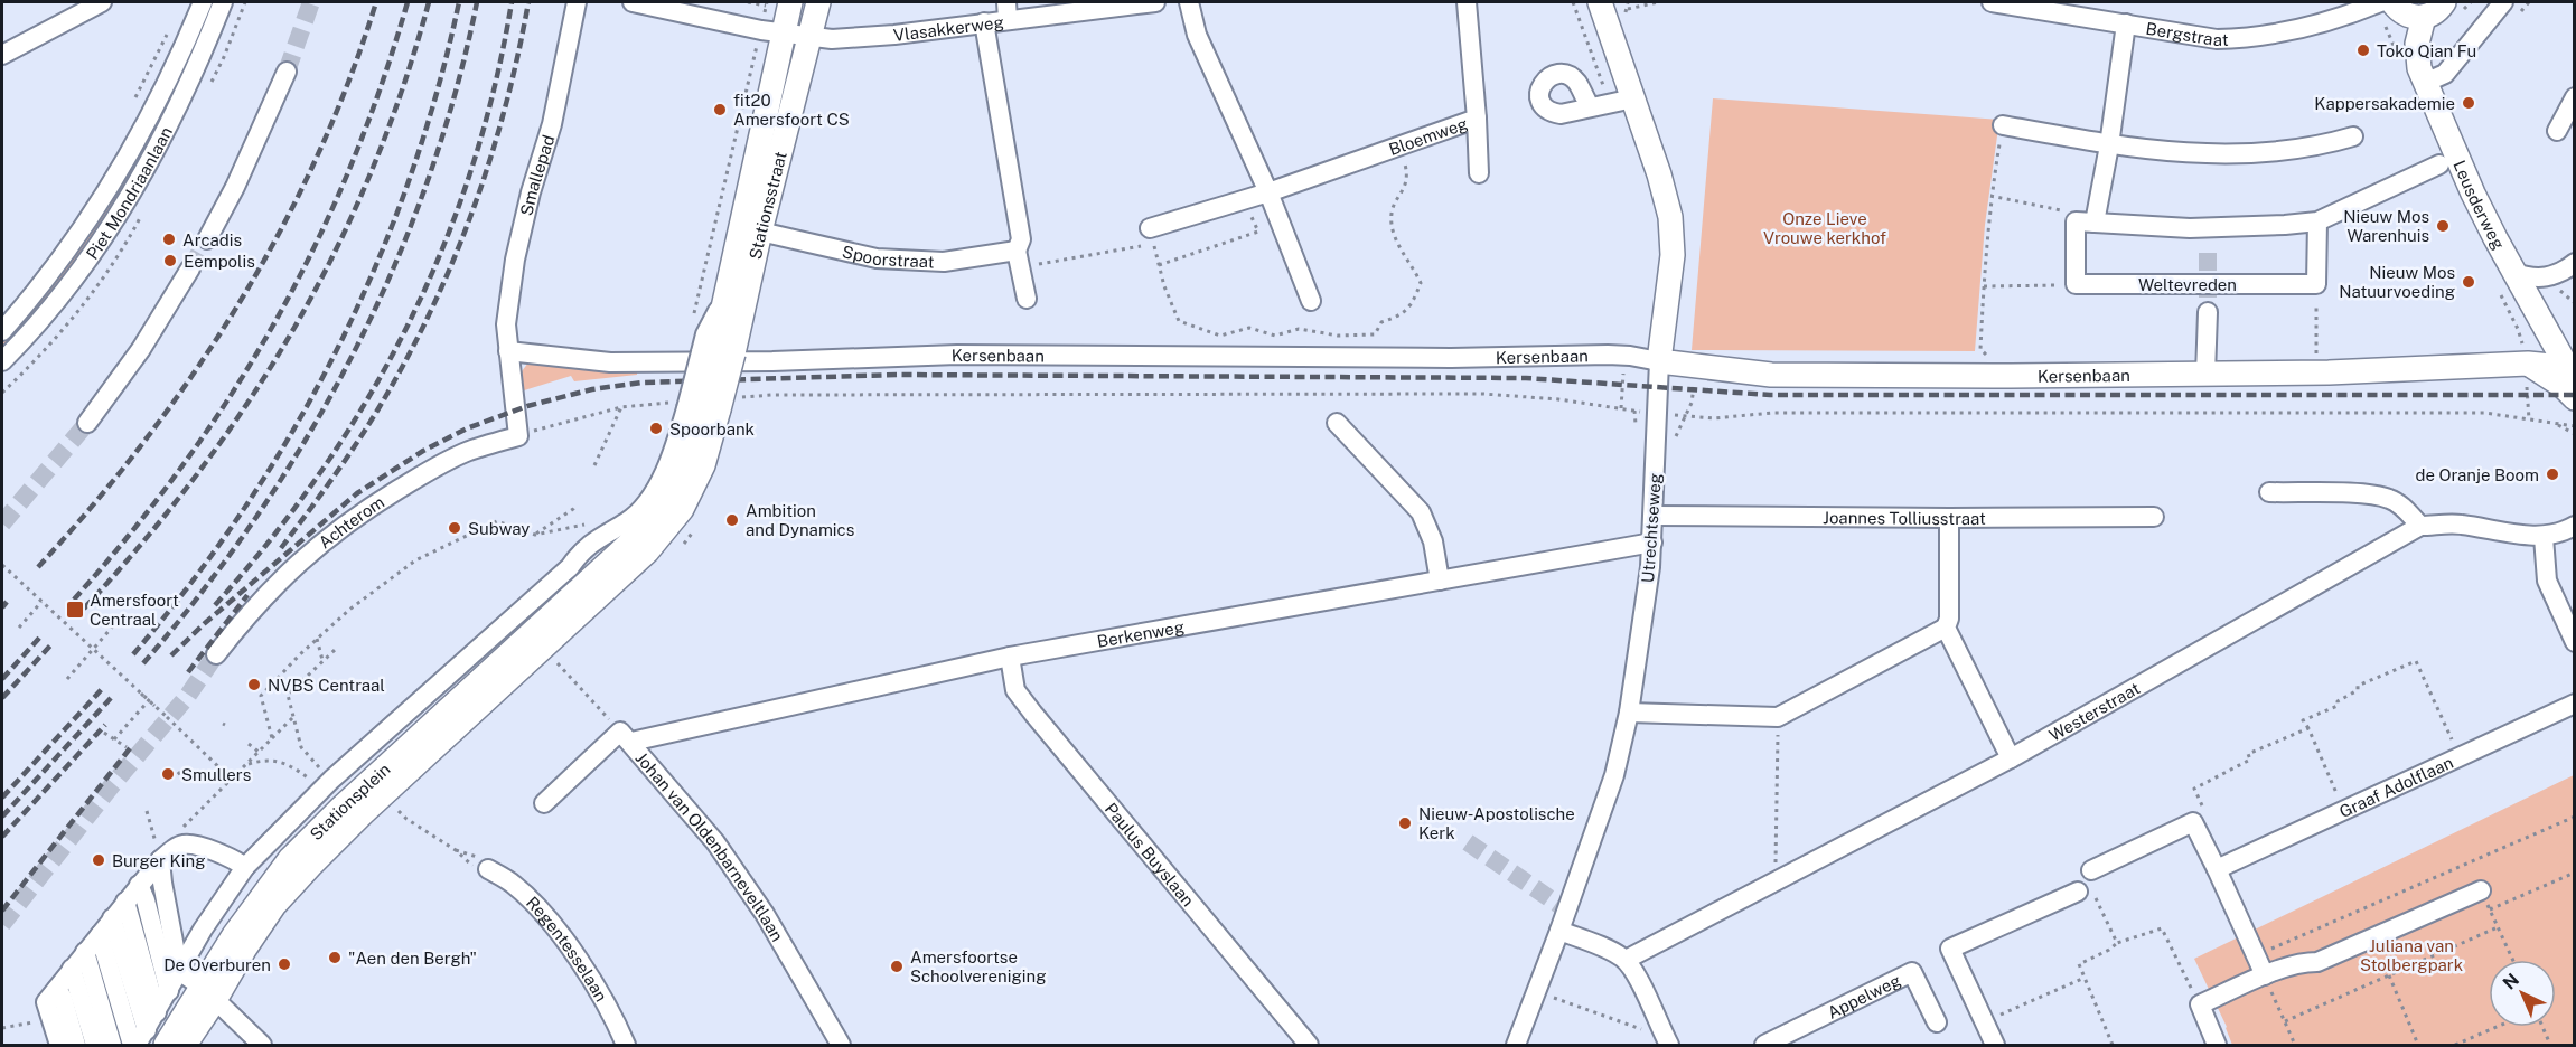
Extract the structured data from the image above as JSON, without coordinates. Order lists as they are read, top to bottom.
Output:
{
  "streets": {
    "main road": [
      "Leusderweg",
      "Stationsstraat",
      "Kersenbaan",
      "Utrechtseweg",
      "Stationsplein"
    ],
    "street": [
      "Vlasakkerweg",
      "Bergstraat",
      "Bloemweg",
      "Smallepad",
      "Piet Mondriaanlaan",
      "Spoorstraat",
      "Weltevreden",
      "Joannes Tolliusstraat",
      "Achterom",
      "Berkenweg",
      "Westerstraat",
      "Graaf Adolflaan",
      "Johan van Oldenbarneveltlaan",
      "Paulus Buyslaan",
      "Regentesselaan",
      "Appelweg"
    ]
  },
  "crossings": [
    ["Vlasakkerweg", "Stationsstraat"],
    ["Smallepad", "Kersenbaan"],
    ["Leusderweg", "Kersenbaan"],
    ["Stationsstraat", "Spoorstraat"],
    ["Stationsstraat", "Stationsplein"],
    ["Kersenbaan", "Utrechtseweg"],
    ["Joannes Tolliusstraat", "Utrechtseweg"],
    ["Utrechtseweg", "Berkenweg"],
    ["Berkenweg", "Johan van Oldenbarneveltlaan"],
    ["Berkenweg", "Paulus Buyslaan"]
  ],
  "parks": ["Onze Lieve Vrouwe kerkhof", "Juliana van Stolbergpark"],
  "places": {
    "other": [
      "Toko Qian Fu",
      "Kappersakademie",
      "fit20 Amersfoort CS",
      "Nieuw Mos Warenhuis",
      "Arcadis",
      "Eempolis",
      "Nieuw Mos Natuurvoeding",
      "Spoorbank",
      "de Oranje Boom",
      "Ambition and Dynamics",
      "Subway",
      "NVBS Centraal",
      "Smullers",
      "Nieuw-Apostolische Kerk",
      "Burger King",
      "\"Aen den Bergh\"",
      "De Overburen",
      "Amersfoortse Schoolvereniging"
    ],
    "transit": ["Amersfoort Centraal"]
  },
  "north": "top left"
}
